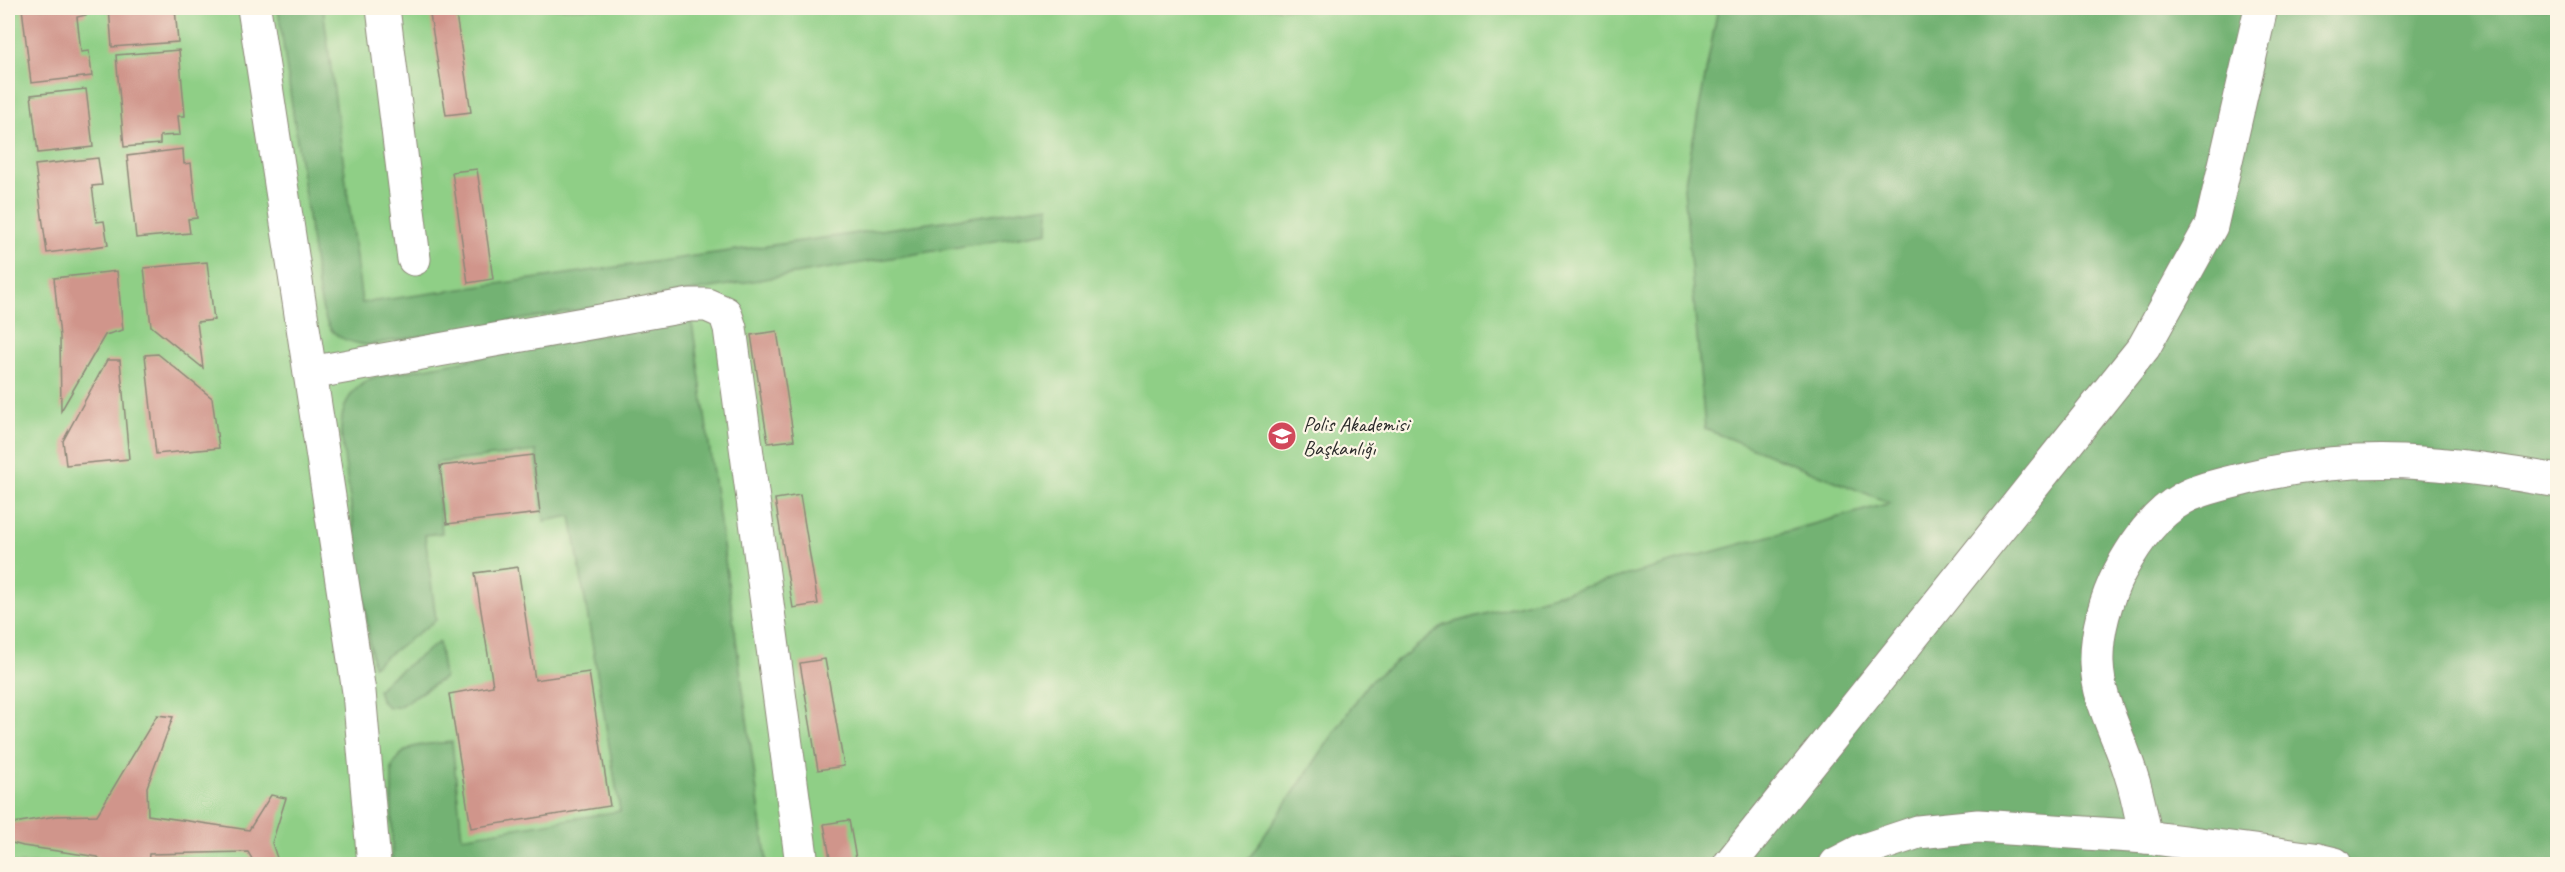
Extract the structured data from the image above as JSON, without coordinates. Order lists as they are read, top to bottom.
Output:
{
  "places": {
    "school or university": ["Polis Akademisi Başkanlığı"]
  }
}
